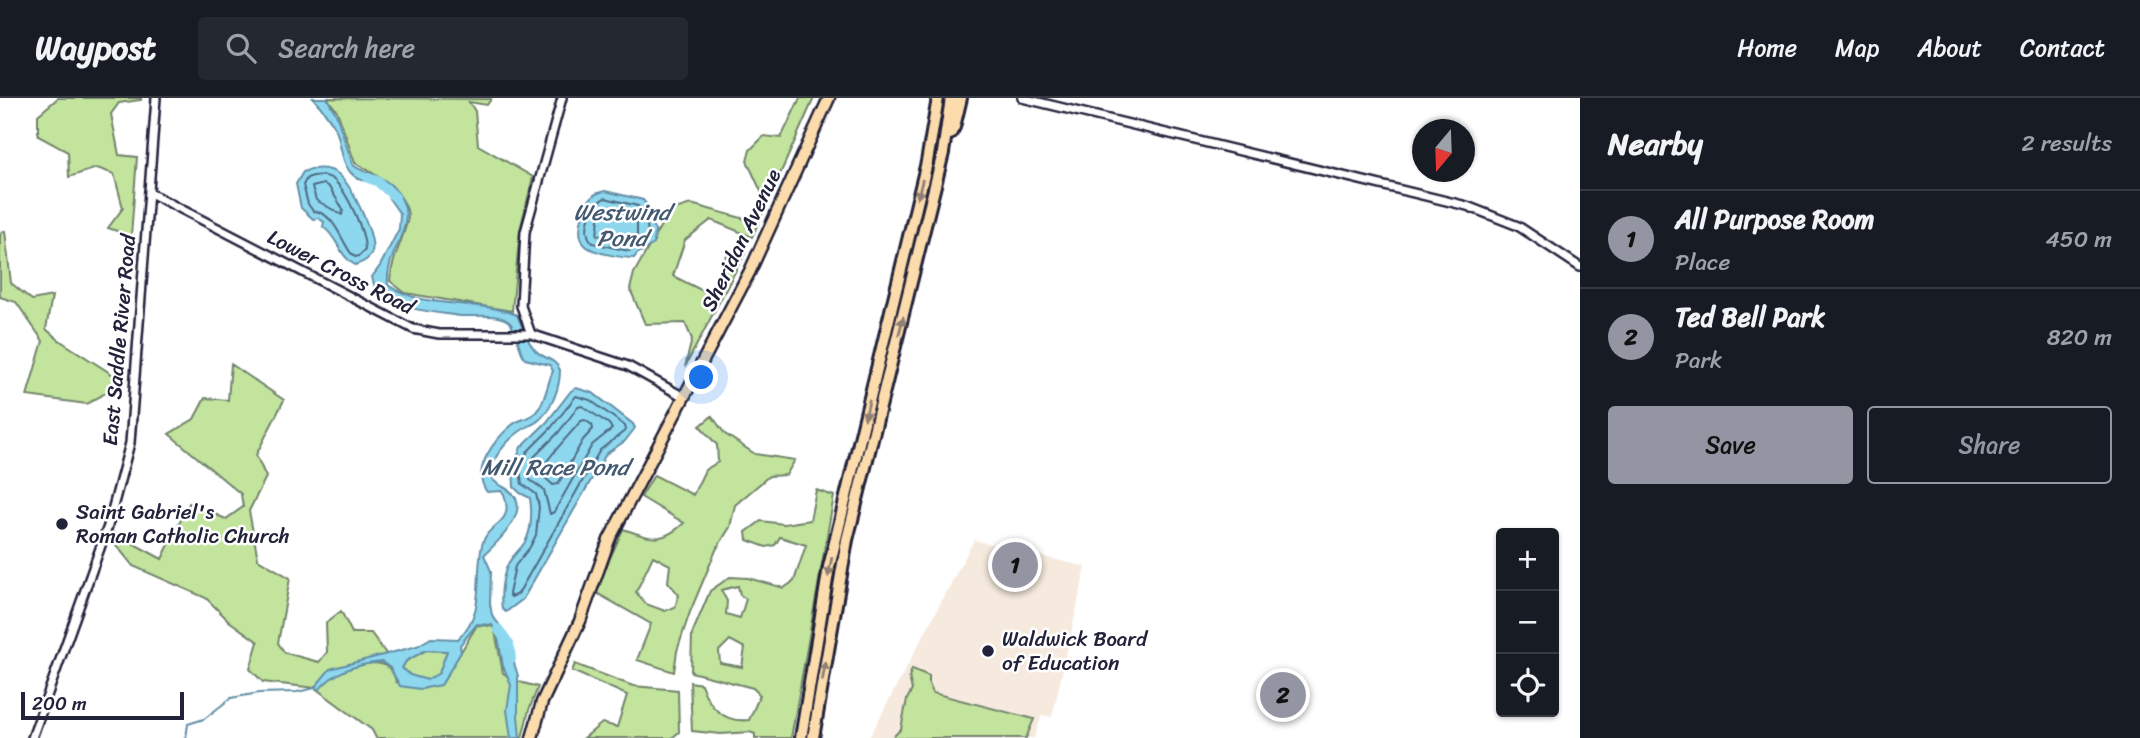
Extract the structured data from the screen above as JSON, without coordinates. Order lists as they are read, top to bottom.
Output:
{
  "streets": {
    "main road": ["Sheridan Avenue"],
    "street": ["Lower Cross Road", "East Saddle River Road"]
  },
  "crossings": [
    ["Sheridan Avenue", "Lower Cross Road"],
    ["Lower Cross Road", "East Saddle River Road"]
  ],
  "water": ["Westwind Pond", "Mill Race Pond"],
  "places": ["Saint Gabriel's Roman Catholic Church", "Waldwick Board of Education"],
  "scale_bar": "200 m",
  "north": "bottom",
  "page": {
    "header": "Waypost",
    "search": "Search here",
    "nav": [
      "Home",
      "Map",
      "About",
      "Contact"
    ],
    "heading": ["Nearby", "2 results"],
    "list": [
      {
        "mark": "1",
        "name": "All Purpose Room",
        "note": "Place",
        "value": "450 m"
      },
      {
        "mark": "2",
        "name": "Ted Bell Park",
        "note": "Park",
        "value": "820 m"
      }
    ],
    "buttons": ["Save", "Share"],
    "map_buttons": ["+", "−"],
    "pins": ["1", "2"],
    "scale": "200 m"
  }
}
